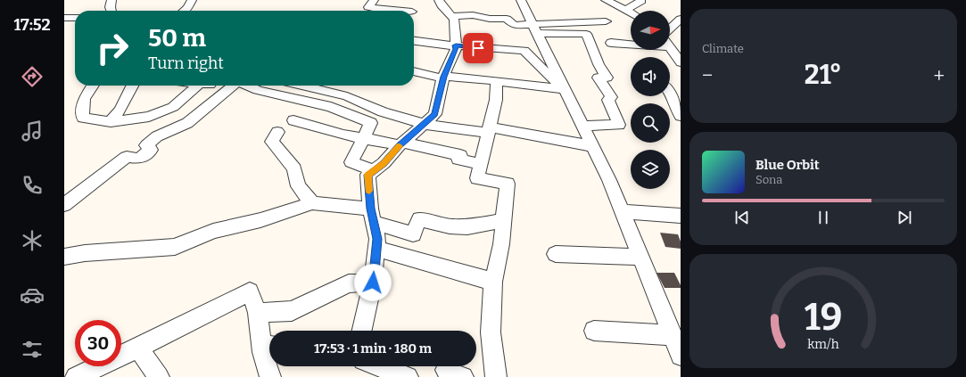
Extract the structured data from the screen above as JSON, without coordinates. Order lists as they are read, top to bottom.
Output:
{
  "north": "right",
  "page": {
    "tabs": "17:52",
    "tile": "Climate",
    "turn": ["50 m", "Turn right"],
    "heat": ["−", "21°", "+"],
    "song": ["Blue Orbit", "Sona"],
    "limit": "30",
    "trip": "17:53 · 1 min · 180 m",
    "gauge": ["19", "km/h"]
  }
}
